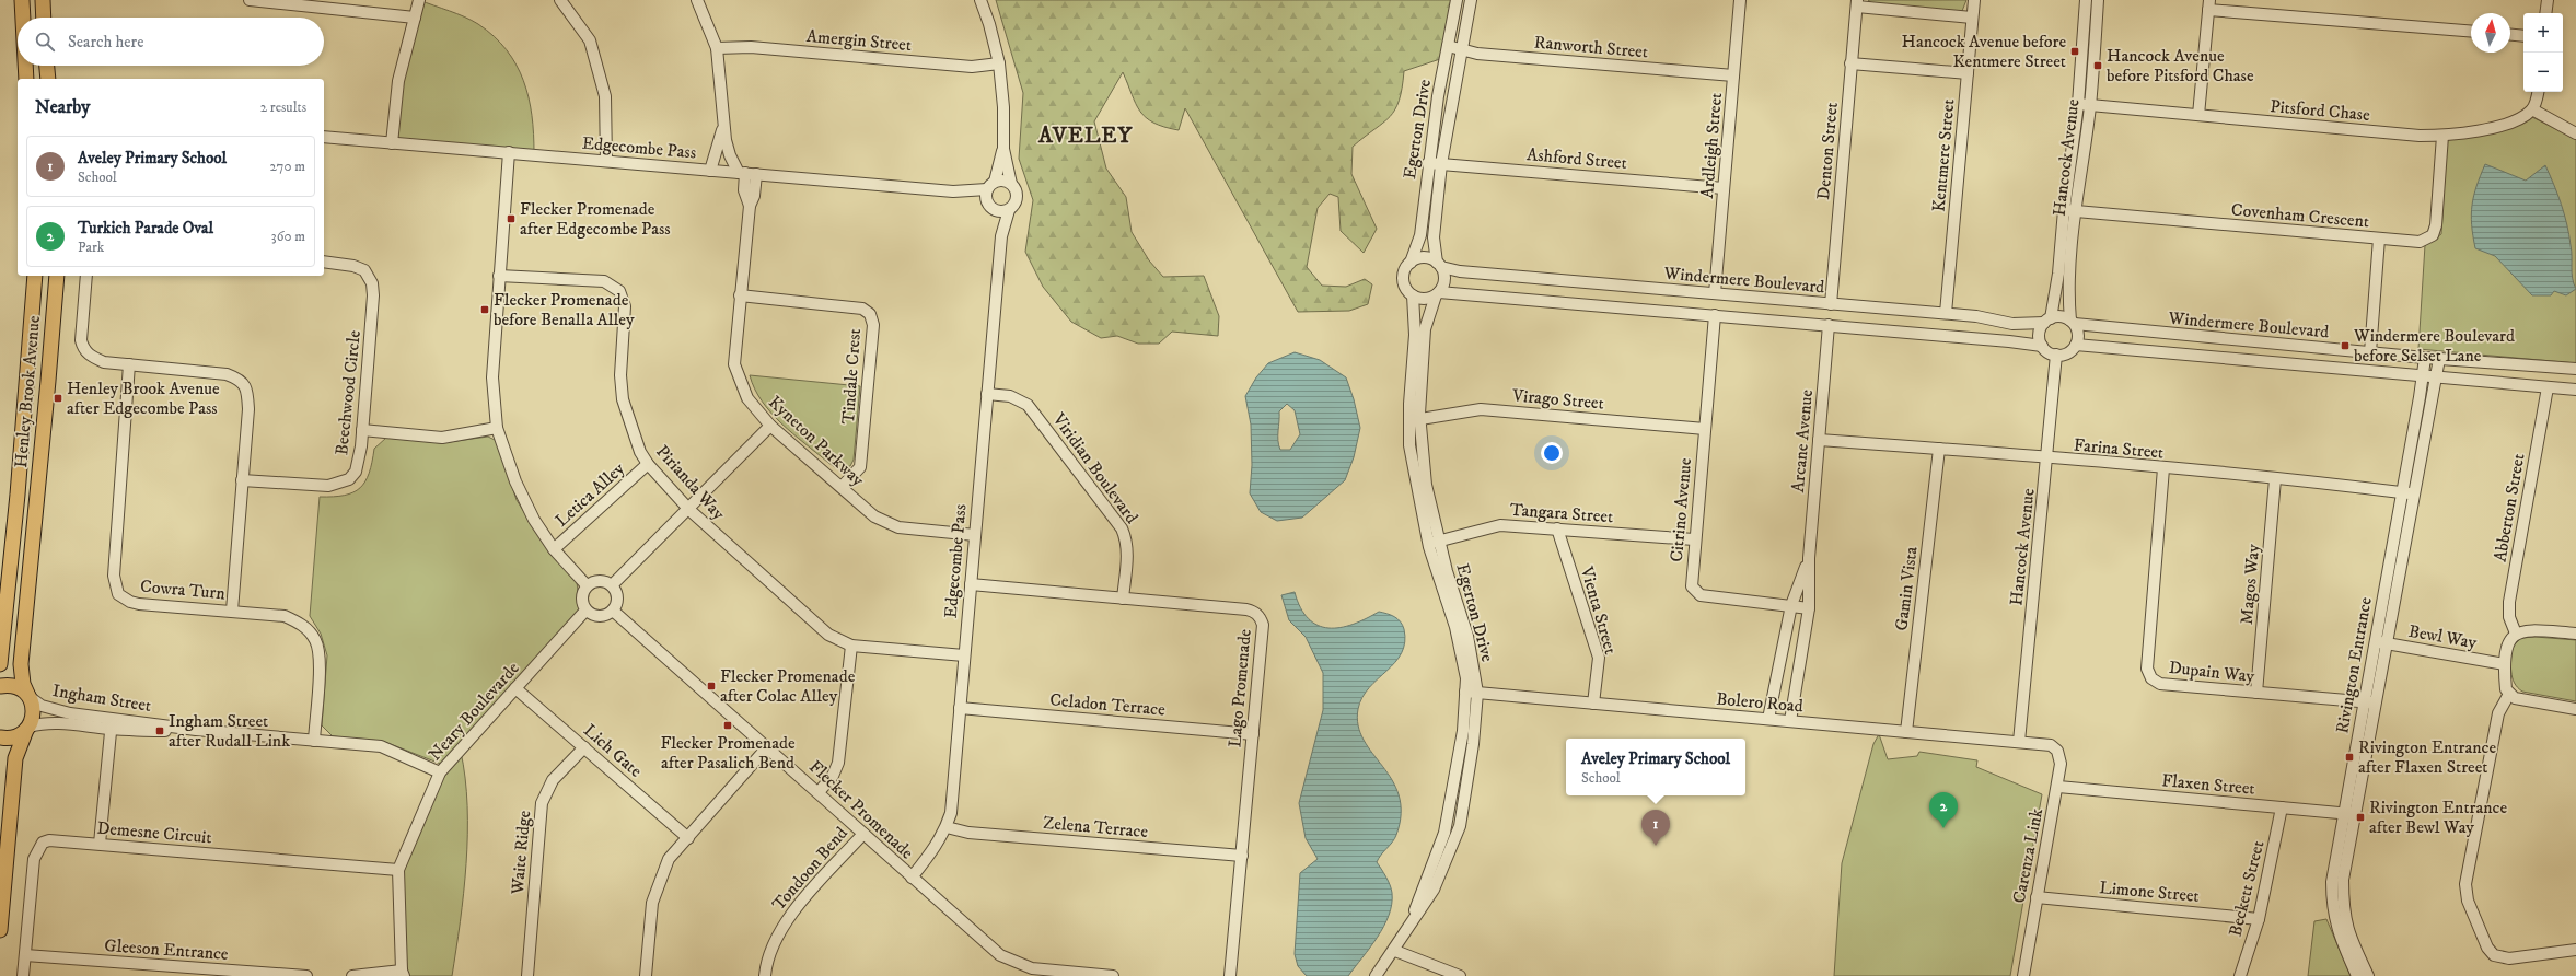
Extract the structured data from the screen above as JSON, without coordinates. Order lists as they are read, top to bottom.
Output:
{
  "streets": {
    "main road": ["Henley Brook Avenue"],
    "street": [
      "Amergin Street",
      "Ranworth Street",
      "Pitsford Chase",
      "Egerton Drive",
      "Ardleigh Street",
      "Edgecombe Pass",
      "Denton Street",
      "Kentmere Street",
      "Hancock Avenue",
      "Ashford Street",
      "Covenham Crescent",
      "Windermere Boulevard",
      "Tindale Crest",
      "Beechwood Circle",
      "Virago Street",
      "Kyneton Parkway",
      "Arcane Avenue",
      "Farina Street",
      "Viridian Boulevard",
      "Pirianda Way",
      "Letica Alley",
      "Abberton Street",
      "Citrino Avenue",
      "Tangara Street",
      "Magos Way",
      "Gamin Vista",
      "Cowra Turn",
      "Vienta Street",
      "Bewl Way",
      "Rivington Entrance",
      "Dupain Way",
      "Lago Promenade",
      "Ingham Street",
      "Bolero Road",
      "Celadon Terrace",
      "Neary Boulevarde",
      "Lich Gate",
      "Flaxen Street",
      "Flecker Promenade",
      "Zelena Terrace",
      "Demesne Circuit",
      "Waite Ridge",
      "Carenza Link",
      "Tondoon Bend",
      "Beckett Street",
      "Limone Street",
      "Gleeson Entrance"
    ]
  },
  "crossings": [
    ["Ranworth Street", "Egerton Drive"],
    ["Ranworth Street", "Ardleigh Street"],
    ["Pitsford Chase", "Hancock Avenue"],
    ["Pitsford Chase", "Covenham Crescent"],
    ["Egerton Drive", "Ashford Street"],
    ["Egerton Drive", "Windermere Boulevard"],
    ["Egerton Drive", "Virago Street"],
    ["Egerton Drive", "Tangara Street"],
    ["Egerton Drive", "Bolero Road"],
    ["Ardleigh Street", "Ashford Street"],
    ["Ardleigh Street", "Windermere Boulevard"],
    ["Edgecombe Pass", "Kyneton Parkway"],
    ["Edgecombe Pass", "Viridian Boulevard"],
    ["Edgecombe Pass", "Pirianda Way"],
    ["Edgecombe Pass", "Lago Promenade"],
    ["Edgecombe Pass", "Celadon Terrace"],
    ["Edgecombe Pass", "Flecker Promenade"],
    ["Edgecombe Pass", "Zelena Terrace"],
    ["Denton Street", "Windermere Boulevard"],
    ["Kentmere Street", "Windermere Boulevard"],
    ["Hancock Avenue", "Covenham Crescent"],
    ["Hancock Avenue", "Windermere Boulevard"],
    ["Hancock Avenue", "Farina Street"],
    ["Hancock Avenue", "Bolero Road"],
    ["Windermere Boulevard", "Abberton Street"],
    ["Windermere Boulevard", "Rivington Entrance"],
    ["Tindale Crest", "Kyneton Parkway"],
    ["Henley Brook Avenue", "Ingham Street"],
    ["Virago Street", "Citrino Avenue"],
    ["Arcane Avenue", "Farina Street"],
    ["Arcane Avenue", "Citrino Avenue"],
    ["Arcane Avenue", "Bolero Road"],
    ["Farina Street", "Magos Way"],
    ["Farina Street", "Gamin Vista"],
    ["Farina Street", "Rivington Entrance"],
    ["Farina Street", "Dupain Way"],
    ["Viridian Boulevard", "Lago Promenade"],
    ["Pirianda Way", "Letica Alley"],
    ["Citrino Avenue", "Tangara Street"],
    ["Tangara Street", "Vienta Street"],
    ["Magos Way", "Dupain Way"],
    ["Gamin Vista", "Bolero Road"],
    ["Cowra Turn", "Ingham Street"],
    ["Vienta Street", "Bolero Road"],
    ["Bewl Way", "Rivington Entrance"],
    ["Rivington Entrance", "Dupain Way"],
    ["Rivington Entrance", "Flaxen Street"],
    ["Lago Promenade", "Celadon Terrace"],
    ["Lago Promenade", "Zelena Terrace"],
    ["Ingham Street", "Neary Boulevarde"],
    ["Bolero Road", "Carenza Link"],
    ["Neary Boulevarde", "Lich Gate"],
    ["Neary Boulevarde", "Flecker Promenade"],
    ["Neary Boulevarde", "Demesne Circuit"],
    ["Lich Gate", "Waite Ridge"],
    ["Flaxen Street", "Carenza Link"],
    ["Flaxen Street", "Beckett Street"],
    ["Flecker Promenade", "Tondoon Bend"],
    ["Demesne Circuit", "Gleeson Entrance"],
    ["Carenza Link", "Limone Street"],
    ["Beckett Street", "Limone Street"]
  ],
  "districts": ["AVELEY"],
  "places": {
    "transit": [
      "Hancock Avenue before Kentmere Street",
      "Hancock Avenue before Pitsford Chase",
      "Flecker Promenade after Edgecombe Pass",
      "Flecker Promenade before Benalla Alley",
      "Windermere Boulevard before Selset Lane",
      "Henley Brook Avenue after Edgecombe Pass",
      "Flecker Promenade after Colac Alley",
      "Flecker Promenade after Pasalich Bend",
      "Ingham Street after Rudall Link",
      "Rivington Entrance after Flaxen Street",
      "Rivington Entrance after Bewl Way"
    ]
  },
  "north": "top",
  "page": {
    "map_buttons": ["+", "−"],
    "search": "Search here",
    "heading": ["Nearby", "2 results"],
    "list": [
      {
        "mark": "1",
        "name": "Aveley Primary School",
        "note": "School",
        "value": "270 m"
      },
      {
        "mark": "2",
        "name": "Turkich Parade Oval",
        "note": "Park",
        "value": "360 m"
      }
    ],
    "popup": ["Aveley Primary School", "School"],
    "pins": ["2", "1"]
  }
}
